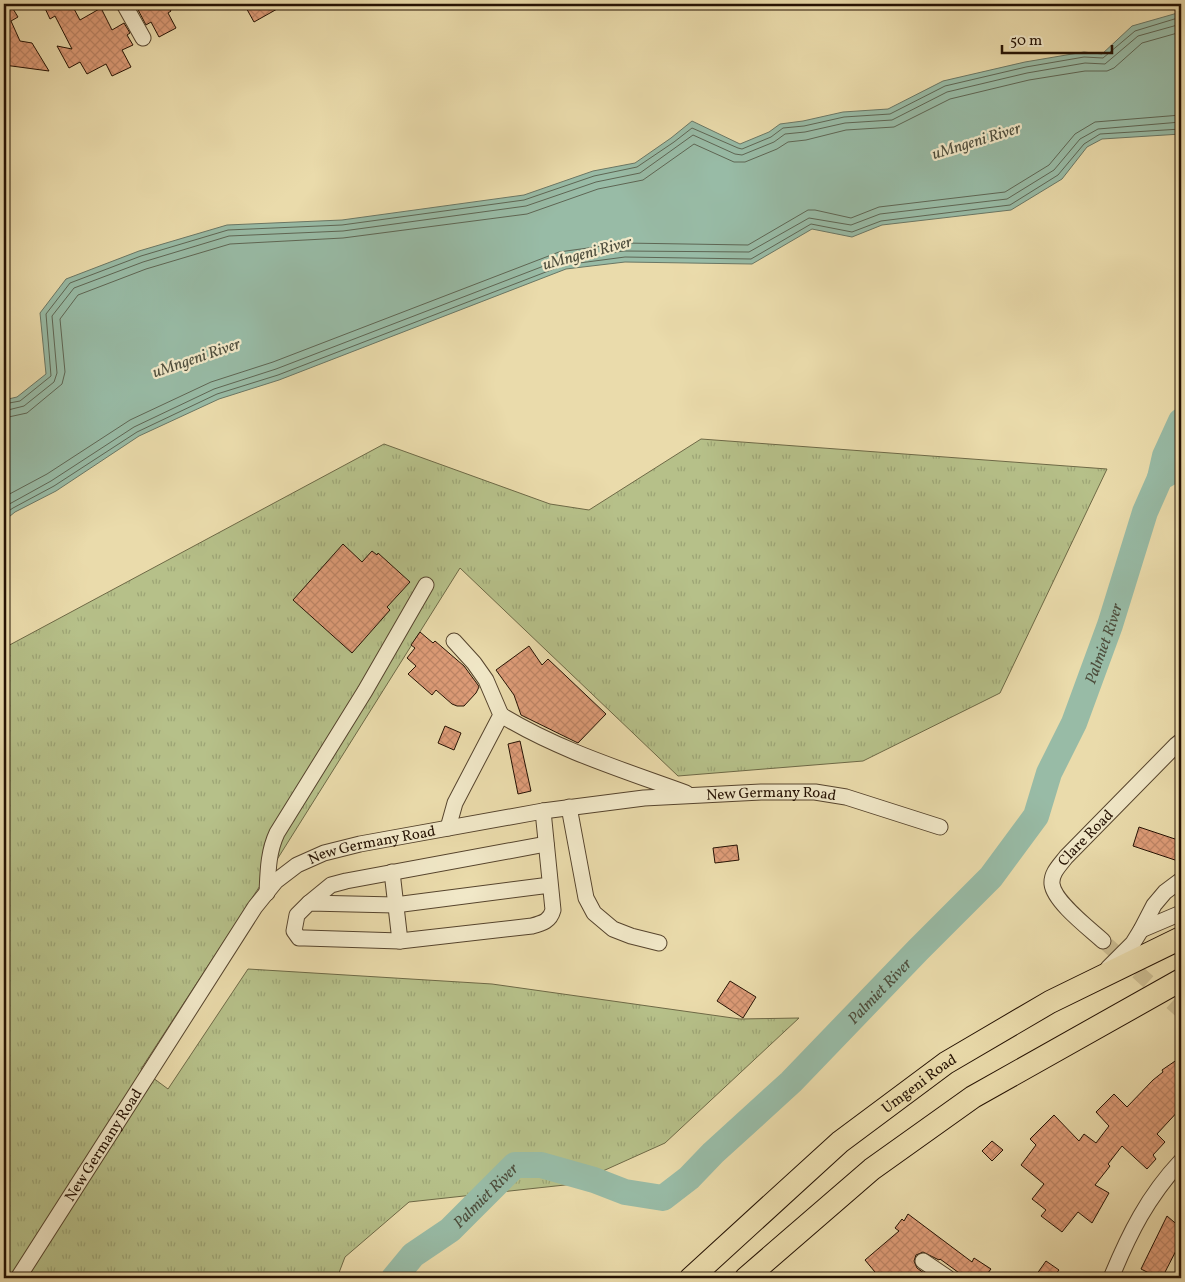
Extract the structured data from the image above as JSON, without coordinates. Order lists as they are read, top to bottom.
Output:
{
  "streets": {
    "highway": ["Umgeni Road"],
    "street": ["New Germany Road", "Clare Road"]
  },
  "water": ["uMngeni River", "Palmiet River"],
  "scale_bar": "50 m"
}
